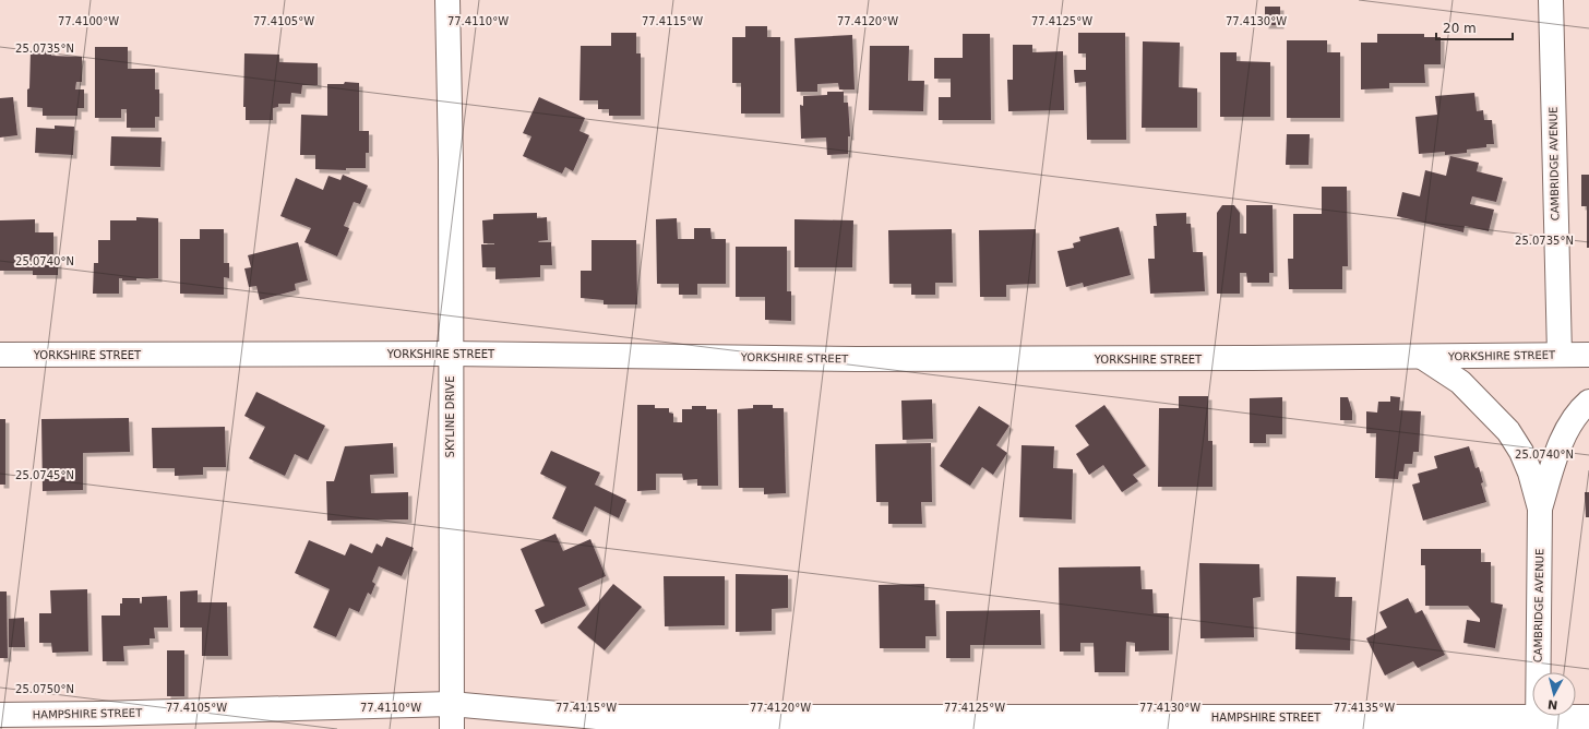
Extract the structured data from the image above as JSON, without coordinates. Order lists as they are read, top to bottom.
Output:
{
  "streets": {
    "street": [
      "CAMBRIDGE AVENUE",
      "YORKSHIRE STREET",
      "SKYLINE DRIVE",
      "HAMPSHIRE STREET"
    ]
  },
  "crossings": [
    ["CAMBRIDGE AVENUE", "YORKSHIRE STREET"],
    ["CAMBRIDGE AVENUE", "HAMPSHIRE STREET"],
    ["YORKSHIRE STREET", "SKYLINE DRIVE"],
    ["SKYLINE DRIVE", "HAMPSHIRE STREET"]
  ],
  "scale_bar": "20 m",
  "north": "bottom",
  "coordinates": [
    "77.4100°W",
    "77.4105°W",
    "77.4110°W",
    "77.4115°W",
    "77.4120°W",
    "77.4125°W",
    "77.4130°W",
    "25.0735°N",
    "25.0740°N",
    "25.0745°N",
    "25.0750°N",
    "77.4135°W"
  ]
}
